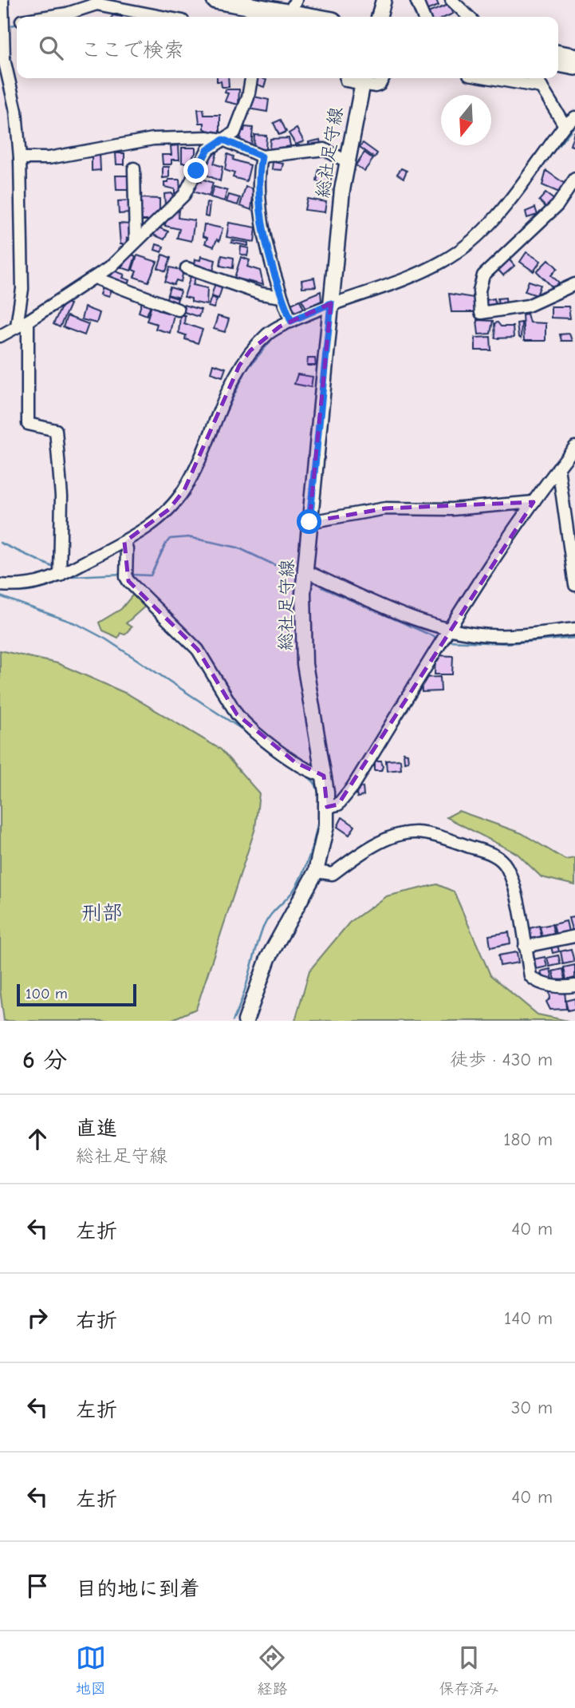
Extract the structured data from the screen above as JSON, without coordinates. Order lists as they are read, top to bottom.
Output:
{
  "streets": {
    "main road": ["総社足守線"]
  },
  "districts": ["刑部"],
  "scale_bar": "100 m",
  "north": "bottom",
  "page": {
    "search": "ここで検索",
    "scale": "100 m",
    "heading": ["6 分", "徒歩 · 430 m"],
    "list": [
      ["直進", "総社足守線", "180 m"],
      ["左折", "40 m"],
      ["右折", "140 m"],
      ["左折", "30 m"],
      ["左折", "40 m"],
      "目的地に到着"
    ],
    "nav": ["地図", "経路", "保存済み"]
  }
}
